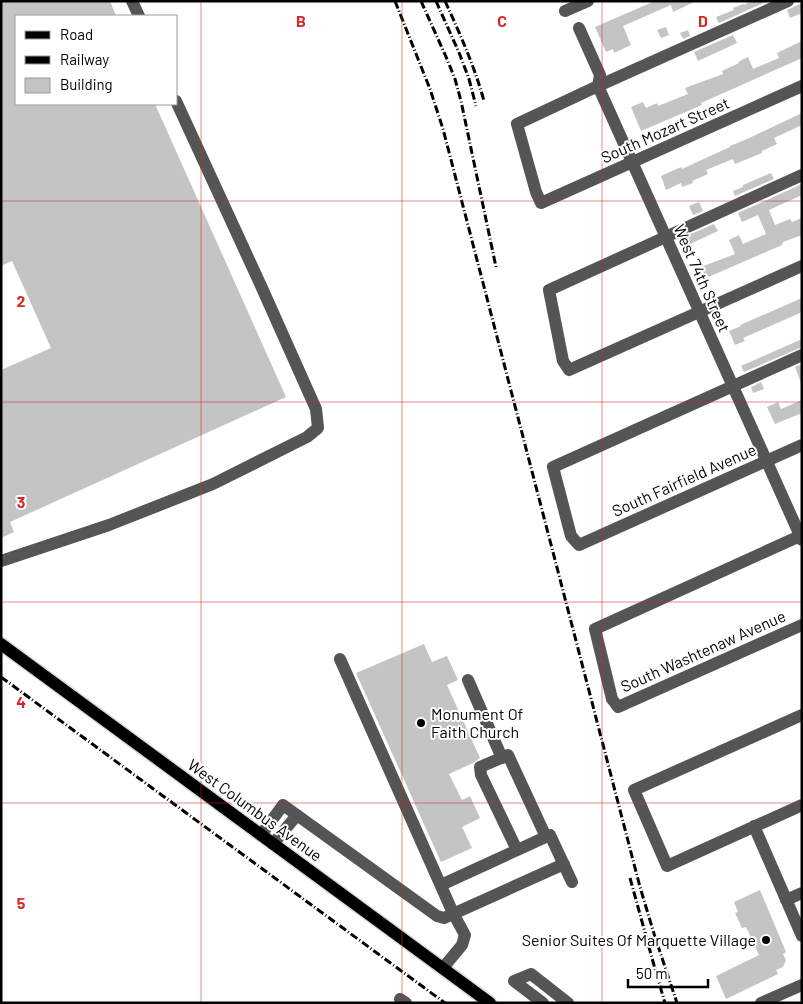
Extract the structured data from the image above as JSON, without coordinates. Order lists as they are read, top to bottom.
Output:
{
  "streets": {
    "main road": ["West Columbus Avenue"],
    "street": [
      "South Mozart Street",
      "West 74th Street",
      "South Fairfield Avenue",
      "South Washtenaw Avenue"
    ]
  },
  "crossings": [
    ["South Mozart Street", "West 74th Street"],
    ["West 74th Street", "South Fairfield Avenue"],
    ["West 74th Street", "South Washtenaw Avenue"]
  ],
  "places": ["Monument Of Faith Church", "Senior Suites Of Marquette Village"],
  "legend": ["Road", "Railway", "Building"],
  "scale_bar": "50 m",
  "grid": {
    "columns": ["B", "C", "D"],
    "rows": [
      "2",
      "3",
      "4",
      "5"
    ]
  }
}
